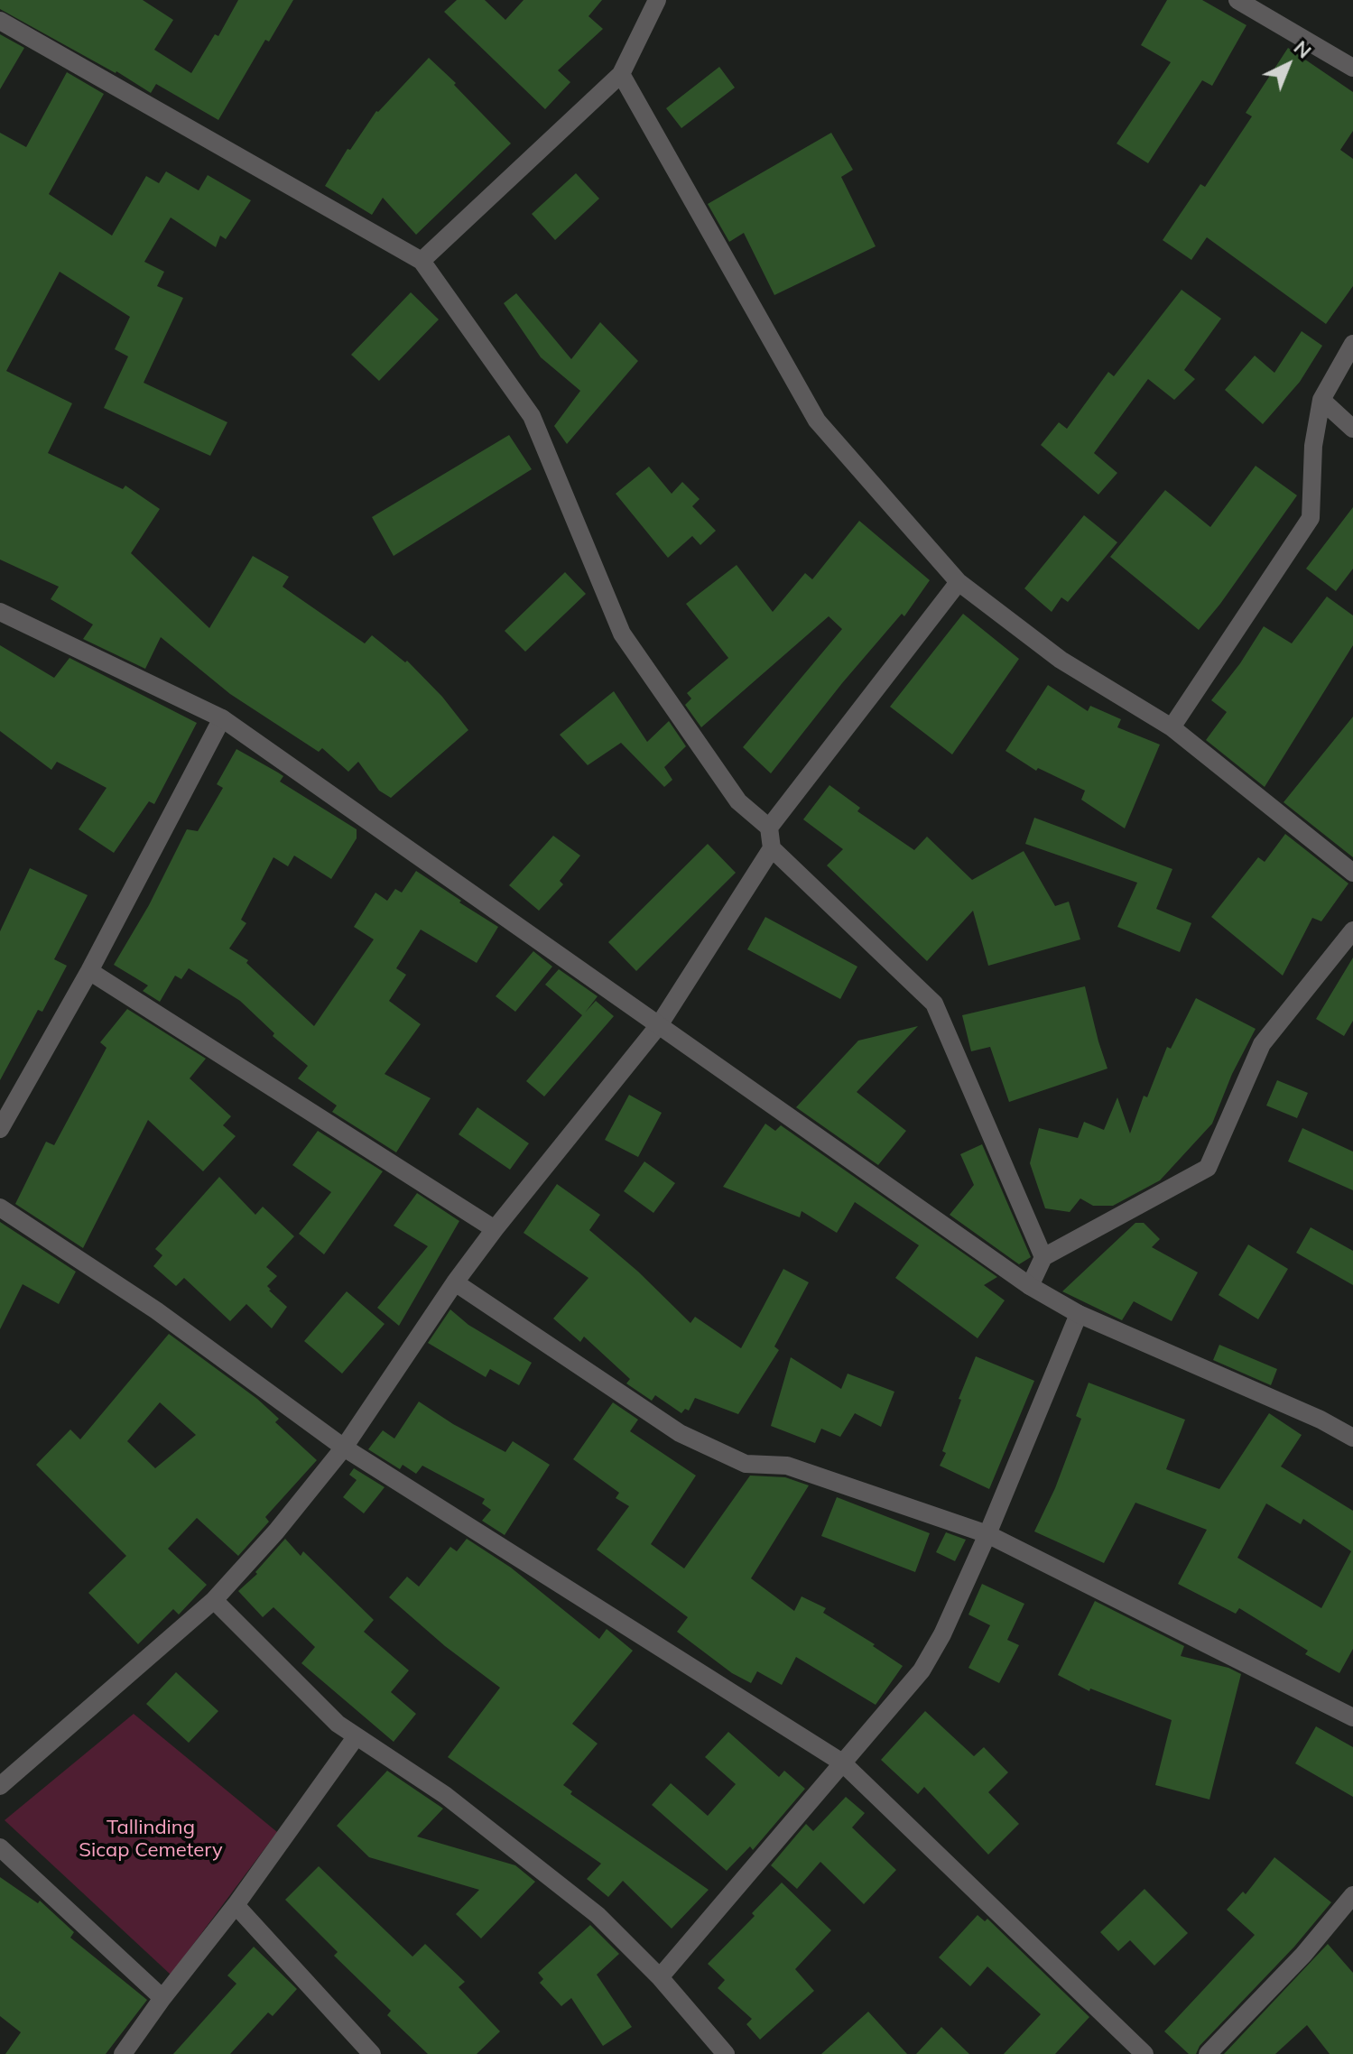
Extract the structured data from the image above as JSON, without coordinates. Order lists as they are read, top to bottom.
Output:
{
  "parks": ["Tallinding Sicap Cemetery"],
  "north": "top right"
}
